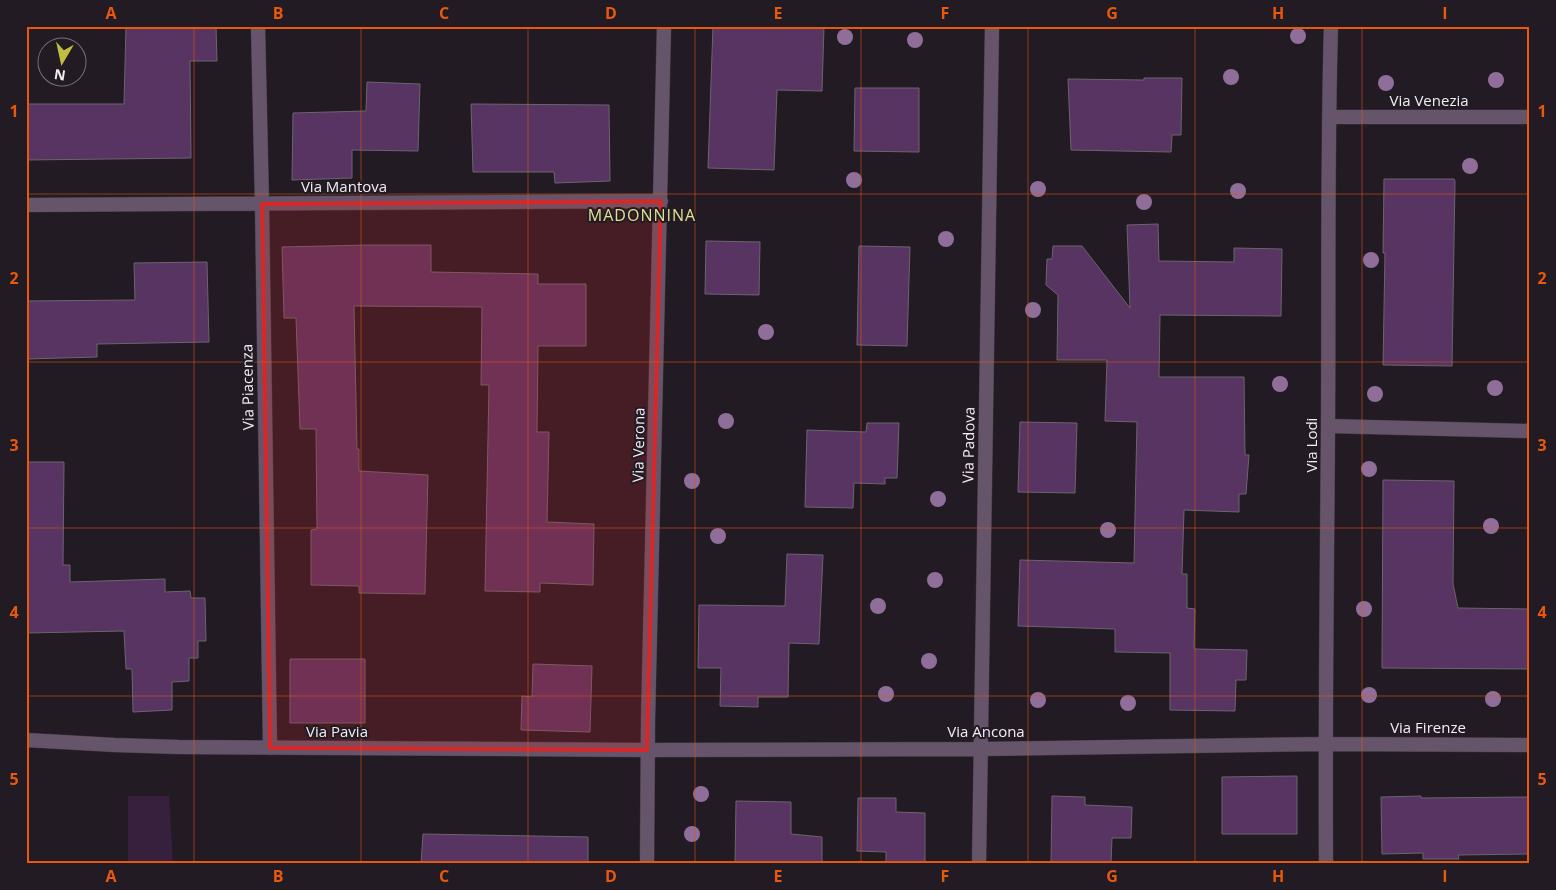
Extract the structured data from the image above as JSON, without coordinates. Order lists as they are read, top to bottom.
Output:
{
  "streets": {
    "street": [
      "Via Venezia",
      "Via Mantova",
      "Via Piacenza",
      "Via Verona",
      "Via Padova",
      "Via Lodi",
      "Via Firenze",
      "Via Pavia",
      "Via Ancona"
    ]
  },
  "crossings": [
    ["Via Venezia", "Via Lodi"],
    ["Via Mantova", "Via Piacenza"],
    ["Via Mantova", "Via Verona"],
    ["Via Piacenza", "Via Pavia"],
    ["Via Verona", "Via Pavia"],
    ["Via Verona", "Via Ancona"],
    ["Via Padova", "Via Ancona"],
    ["Via Lodi", "Via Firenze"],
    ["Via Lodi", "Via Ancona"],
    ["Via Firenze", "Via Ancona"],
    ["Via Pavia", "Via Ancona"]
  ],
  "districts": ["MADONNINA"],
  "north": "bottom",
  "grid": {
    "columns": [
      "A",
      "B",
      "C",
      "D",
      "E",
      "F",
      "G",
      "H",
      "I"
    ],
    "rows": [
      "1",
      "2",
      "3",
      "4",
      "5"
    ]
  }
}
